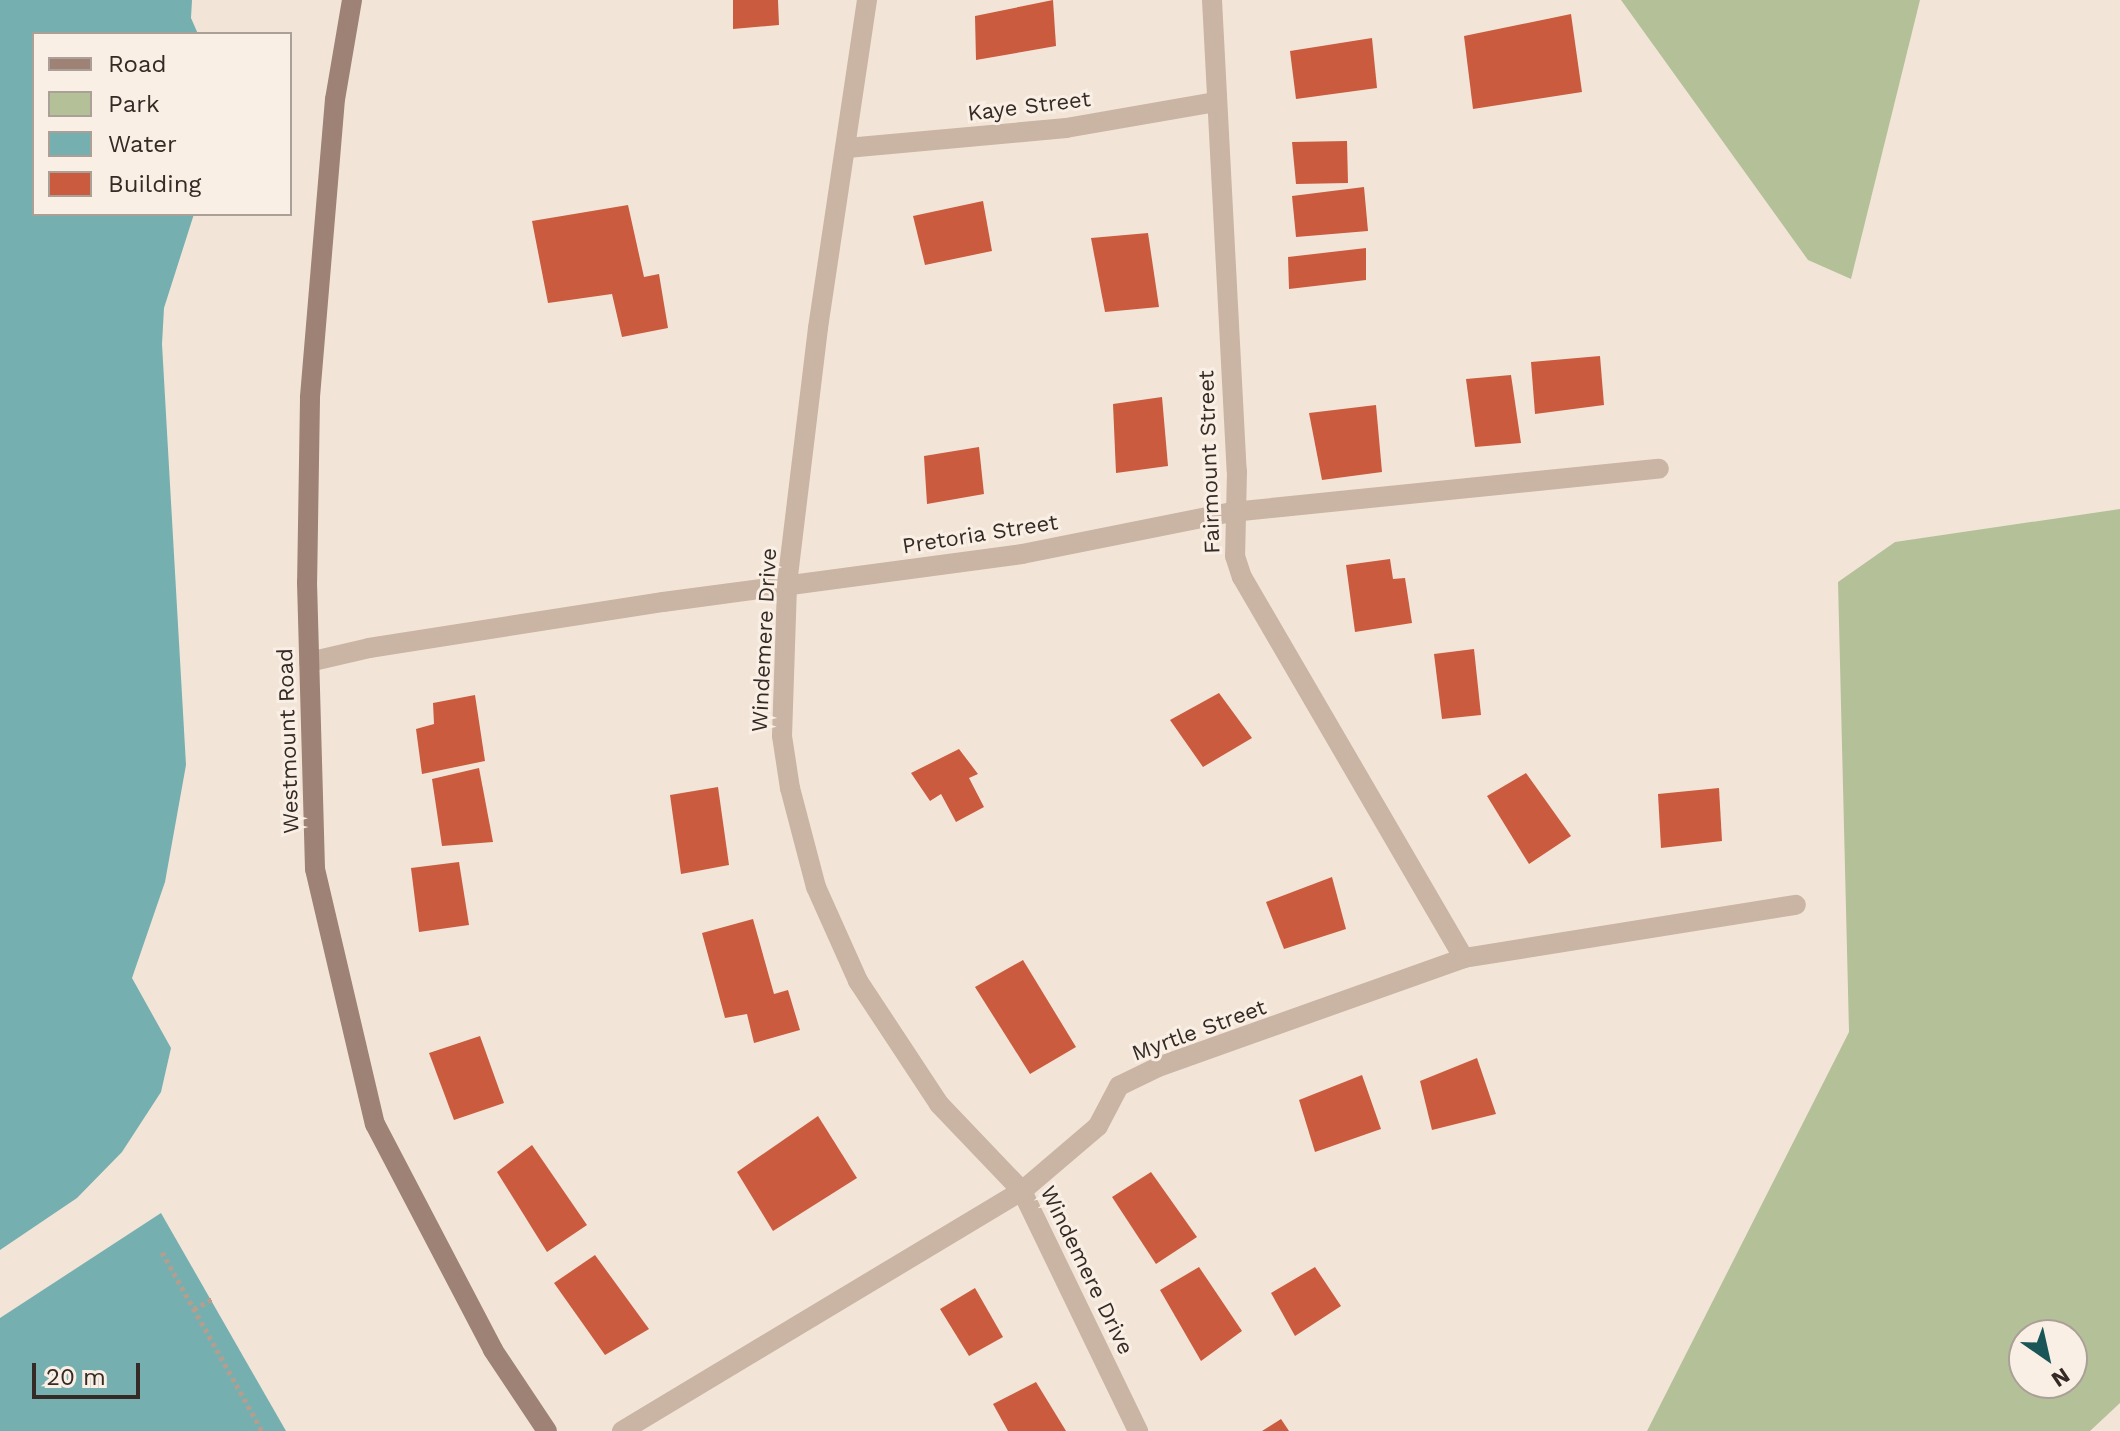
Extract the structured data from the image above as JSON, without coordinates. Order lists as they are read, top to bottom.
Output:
{
  "streets": {
    "main road": ["Westmount Road"],
    "street": [
      "Kaye Street",
      "Fairmount Street",
      "Pretoria Street",
      "Windemere Drive",
      "Myrtle Street"
    ]
  },
  "crossings": [
    ["Kaye Street", "Fairmount Street"],
    ["Kaye Street", "Windemere Drive"],
    ["Fairmount Street", "Pretoria Street"],
    ["Fairmount Street", "Myrtle Street"],
    ["Pretoria Street", "Windemere Drive"],
    ["Pretoria Street", "Westmount Road"],
    ["Windemere Drive", "Myrtle Street"]
  ],
  "legend": [
    "Road",
    "Park",
    "Water",
    "Building"
  ],
  "scale_bar": "20 m",
  "north": "bottom right"
}
